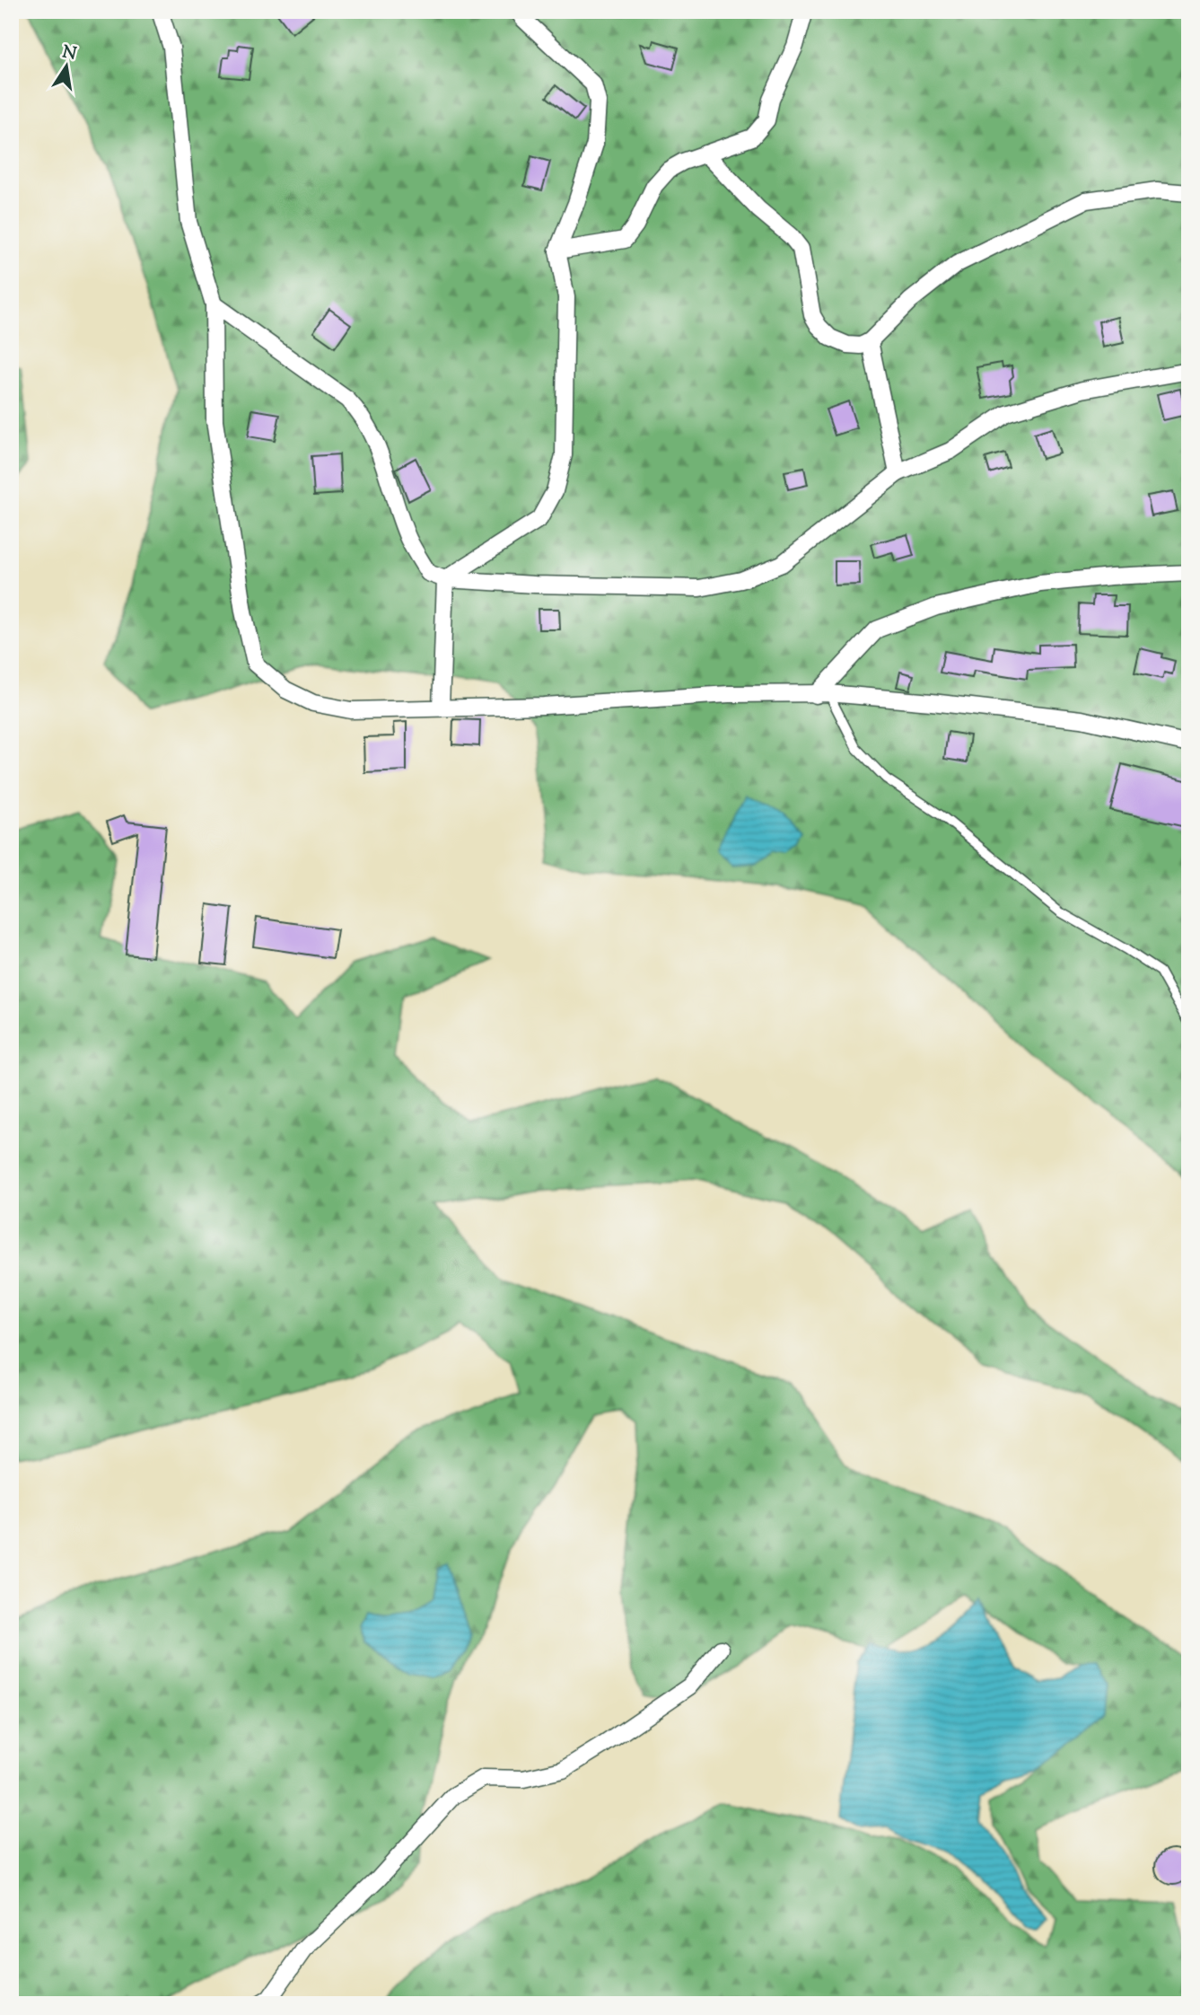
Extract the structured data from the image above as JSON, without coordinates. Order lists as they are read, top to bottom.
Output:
{
  "north": "top"
}
